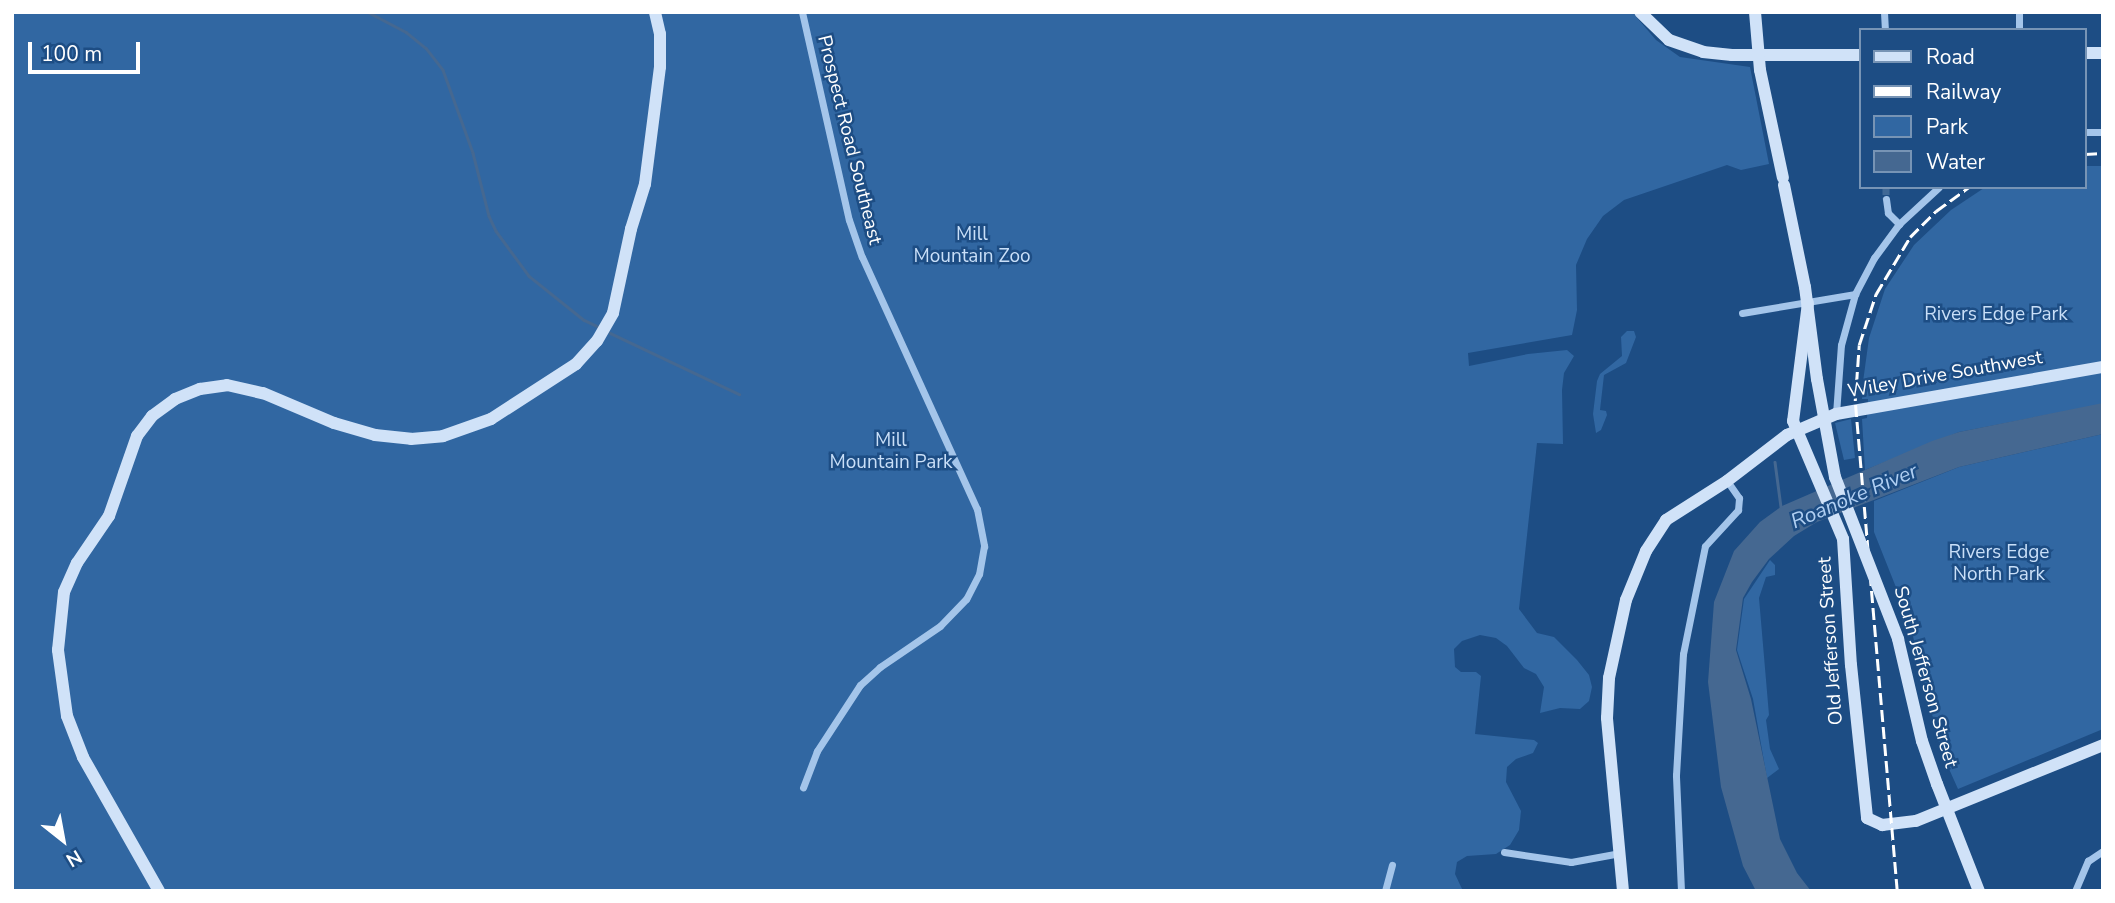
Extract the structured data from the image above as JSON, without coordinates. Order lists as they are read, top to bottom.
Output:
{
  "streets": {
    "street": [
      "Prospect Road Southeast",
      "Wiley Drive Southwest",
      "Old Jefferson Street",
      "South Jefferson Street"
    ]
  },
  "crossings": [
    ["Wiley Drive Southwest", "Old Jefferson Street"],
    ["Old Jefferson Street", "South Jefferson Street"]
  ],
  "water": ["Roanoke River"],
  "parks": [
    "Mill Mountain Zoo",
    "Rivers Edge Park",
    "Mill Mountain Park",
    "Rivers Edge North Park"
  ],
  "legend": [
    "Road",
    "Railway",
    "Park",
    "Water"
  ],
  "scale_bar": "100 m",
  "north": "bottom right"
}
